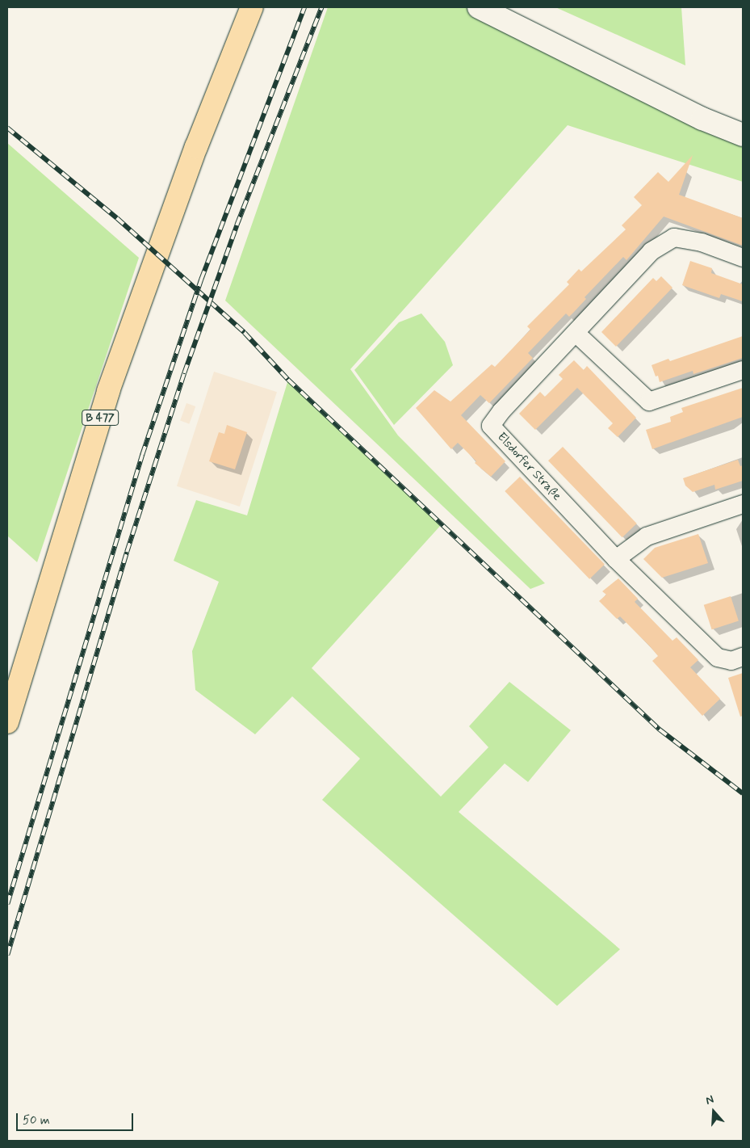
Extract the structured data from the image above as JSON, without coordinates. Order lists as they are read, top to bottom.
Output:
{
  "streets": {
    "main road": ["B 477"],
    "street": ["Elsdorfer Straße"]
  },
  "scale_bar": "50 m",
  "north": "top"
}
